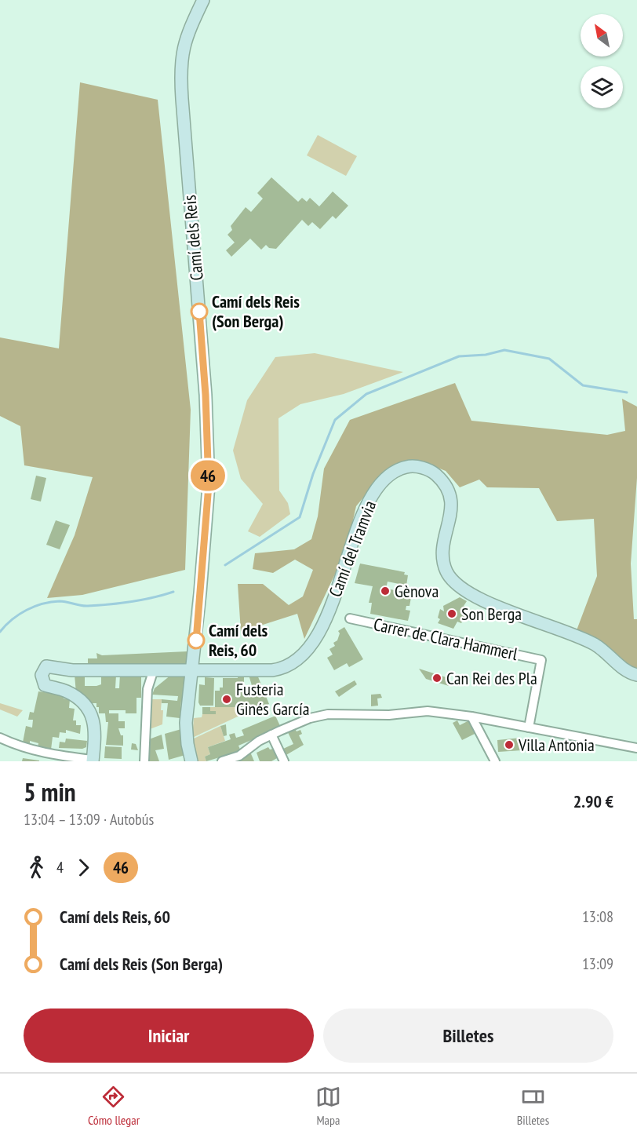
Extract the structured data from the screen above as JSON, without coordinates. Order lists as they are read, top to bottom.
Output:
{
  "streets": {
    "street": ["Camí dels Reis", "Camí del Tramvia", "Carrer de Clara Hammerl"]
  },
  "crossings": [
    ["Camí dels Reis", "Camí del Tramvia"]
  ],
  "places": [
    "Camí dels Reis (Son Berga)",
    "Gènova",
    "Son Berga",
    "Camí dels Reis, 60",
    "Can Rei des Pla",
    "Fusteria Ginés García",
    "Villa Antonia"
  ],
  "lines": ["bus line 46"],
  "north": "top left",
  "page": {
    "on_map": "46",
    "heading": ["5 min", "13:04 – 13:09 · Autobús", "2.90 €"],
    "legs": ["4", "46"],
    "list": [
      {
        "name": "Camí dels Reis, 60",
        "value": "13:08"
      },
      {
        "name": "Camí dels Reis (Son Berga)",
        "value": "13:09"
      }
    ],
    "buttons": ["Iniciar", "Billetes"],
    "tabs": ["Cómo llegar", "Mapa", "Billetes"]
  }
}
